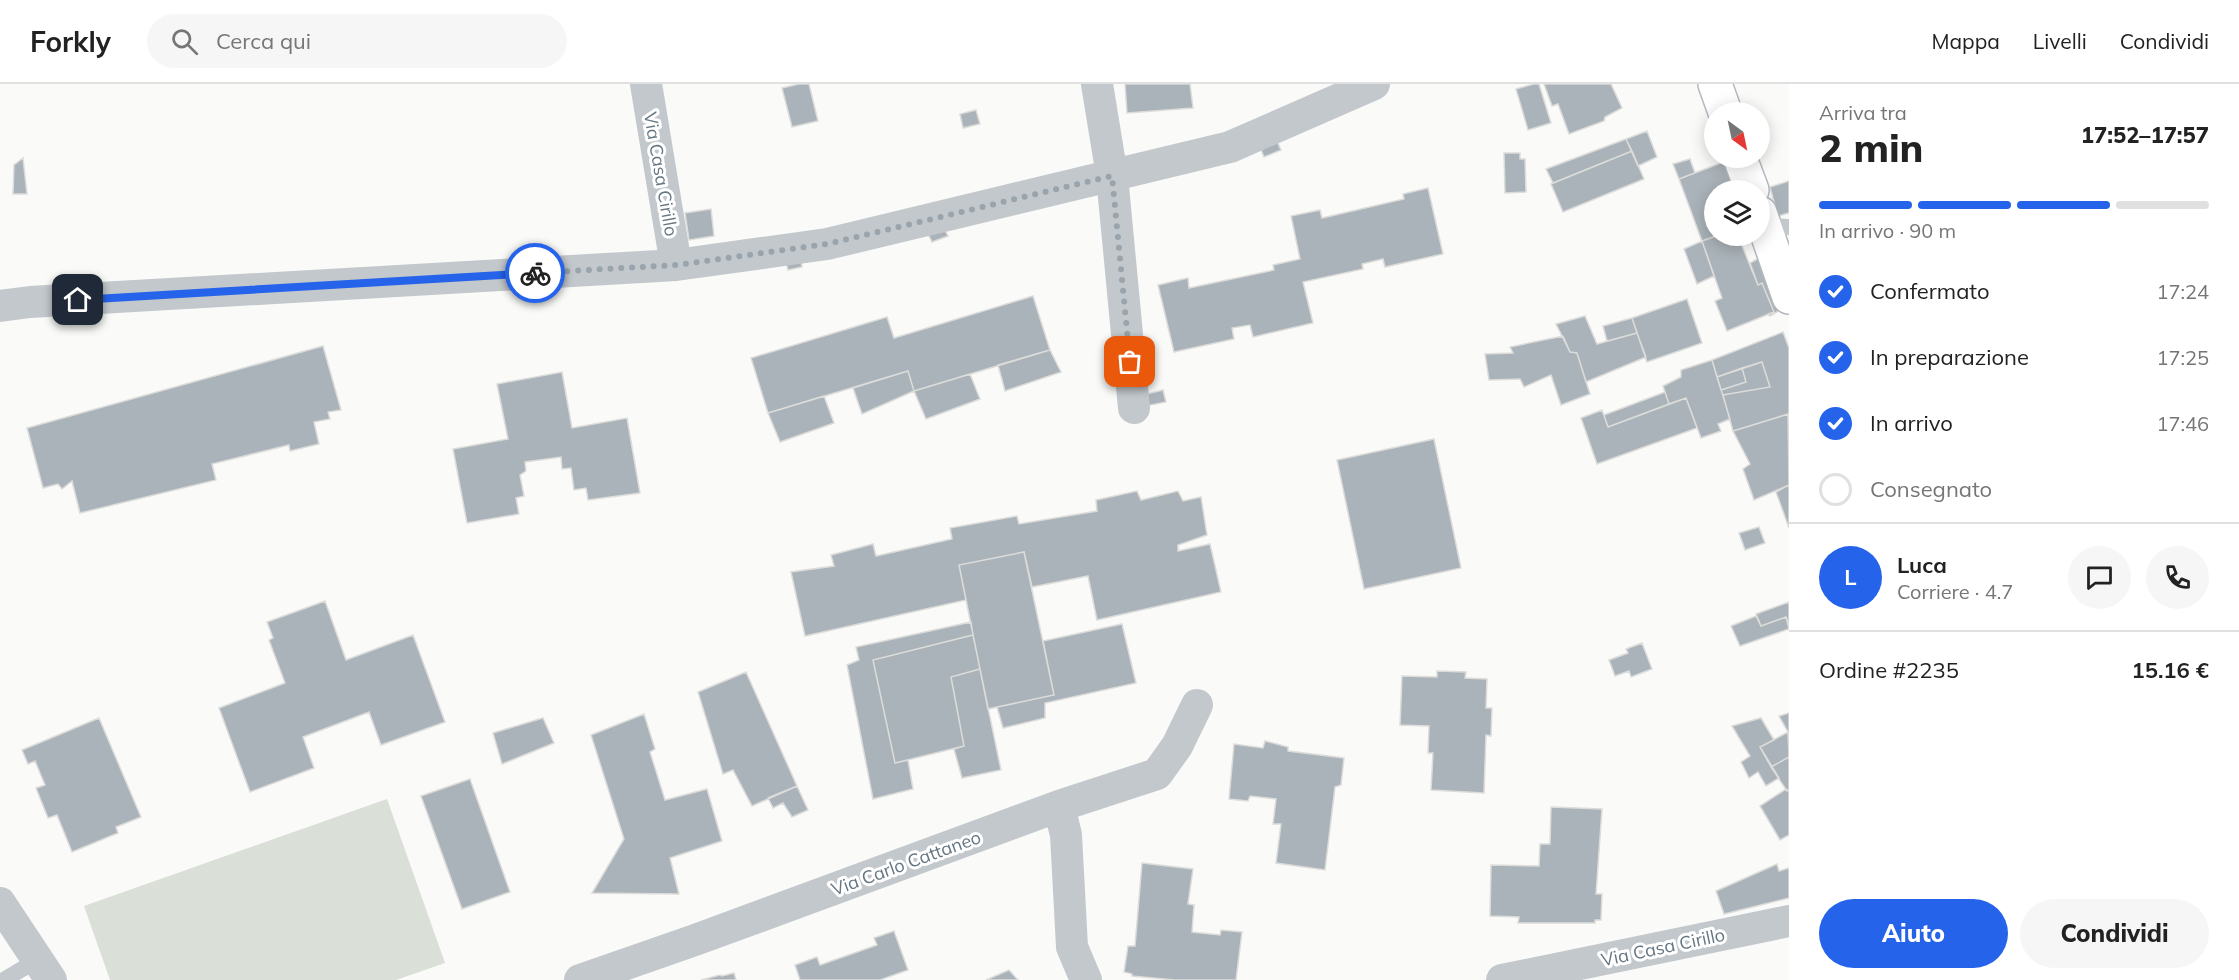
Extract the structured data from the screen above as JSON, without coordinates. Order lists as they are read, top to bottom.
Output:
{
  "streets": {
    "street": ["Via Casa Cirillo", "Via Carlo Cattaneo"]
  },
  "north": "bottom right",
  "page": {
    "header": "Forkly",
    "search": "Cerca qui",
    "nav": ["Mappa", "Livelli", "Condividi"],
    "heading": ["2 min", "Arriva tra", "17:52–17:57"],
    "panel": [
      "Luca",
      "Corriere · 4.7",
      "Ordine #2235",
      "15.16 €"
    ],
    "bar": "In arrivo · 90 m",
    "list": [
      ["Confermato", "17:24"],
      ["In preparazione", "17:25"],
      ["In arrivo", "17:46"],
      "Consegnato"
    ],
    "round": "L",
    "buttons": ["Aiuto", "Condividi"]
  }
}
